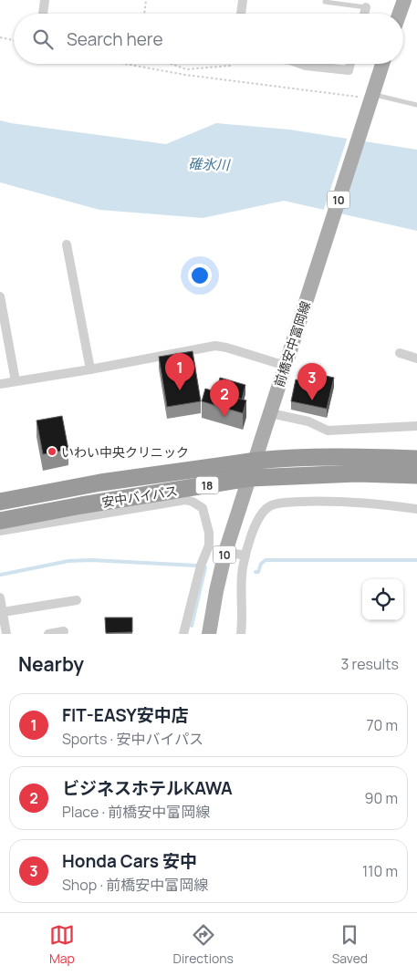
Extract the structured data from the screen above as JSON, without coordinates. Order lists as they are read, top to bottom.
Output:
{
  "streets": {
    "highway": ["18", "安中バイパス"],
    "main road": ["10", "前橋安中富岡線"]
  },
  "crossings": [
    ["前橋安中富岡線", "安中バイパス"]
  ],
  "water": ["碓氷川"],
  "places": ["いわい中央クリニック"],
  "page": {
    "search": "Search here",
    "pins": ["1", "3", "2"],
    "heading": ["Nearby", "3 results"],
    "list": [
      {
        "mark": "1",
        "name": "FIT-EASY安中店",
        "note": "Sports · 安中バイパス",
        "value": "70 m"
      },
      {
        "mark": "2",
        "name": "ビジネスホテルKAWA",
        "note": "Place · 前橋安中富岡線",
        "value": "90 m"
      },
      {
        "mark": "3",
        "name": "Honda Cars 安中",
        "note": "Shop · 前橋安中富岡線",
        "value": "110 m"
      }
    ],
    "nav": ["Map", "Directions", "Saved"]
  }
}
